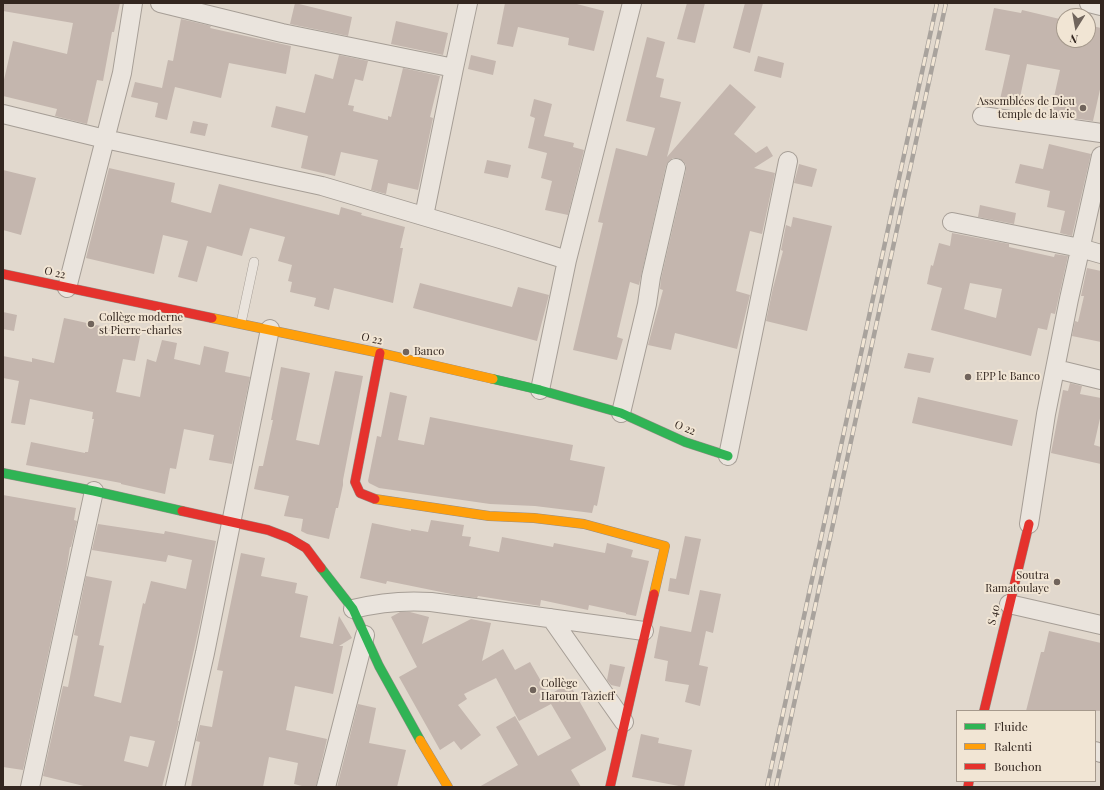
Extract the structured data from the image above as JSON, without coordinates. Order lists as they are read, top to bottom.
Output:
{
  "streets": {
    "street": ["O 22", "S 40"]
  },
  "places": [
    "Assemblées de Dieu temple de la vie",
    "Collège moderne st Pierre-charles",
    "Banco",
    "EPP le Banco",
    "Soutra Ramatoulaye",
    "Collège Haroun Tazieff"
  ],
  "legend": ["Fluide", "Ralenti", "Bouchon"],
  "north": "bottom"
}
